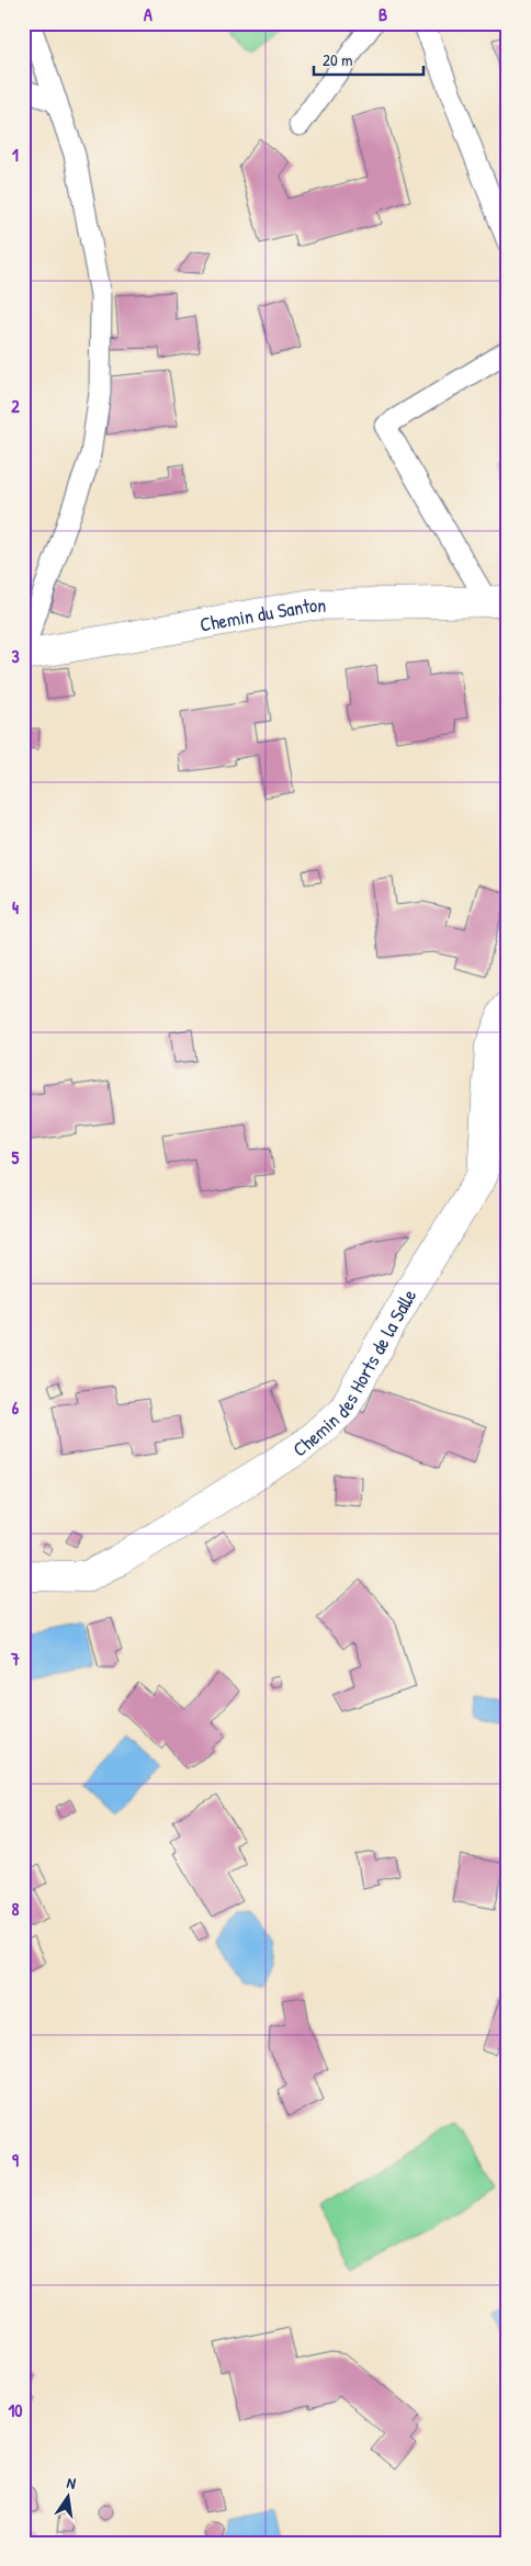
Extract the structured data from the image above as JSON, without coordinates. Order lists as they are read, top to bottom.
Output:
{
  "streets": {
    "street": ["Chemin du Santon", "Chemin des Horts de la Salle"]
  },
  "scale_bar": "20 m",
  "north": "top",
  "grid": {
    "columns": ["A", "B"],
    "rows": [
      "1",
      "2",
      "3",
      "4",
      "5",
      "6",
      "7",
      "8",
      "9",
      "10"
    ]
  }
}
